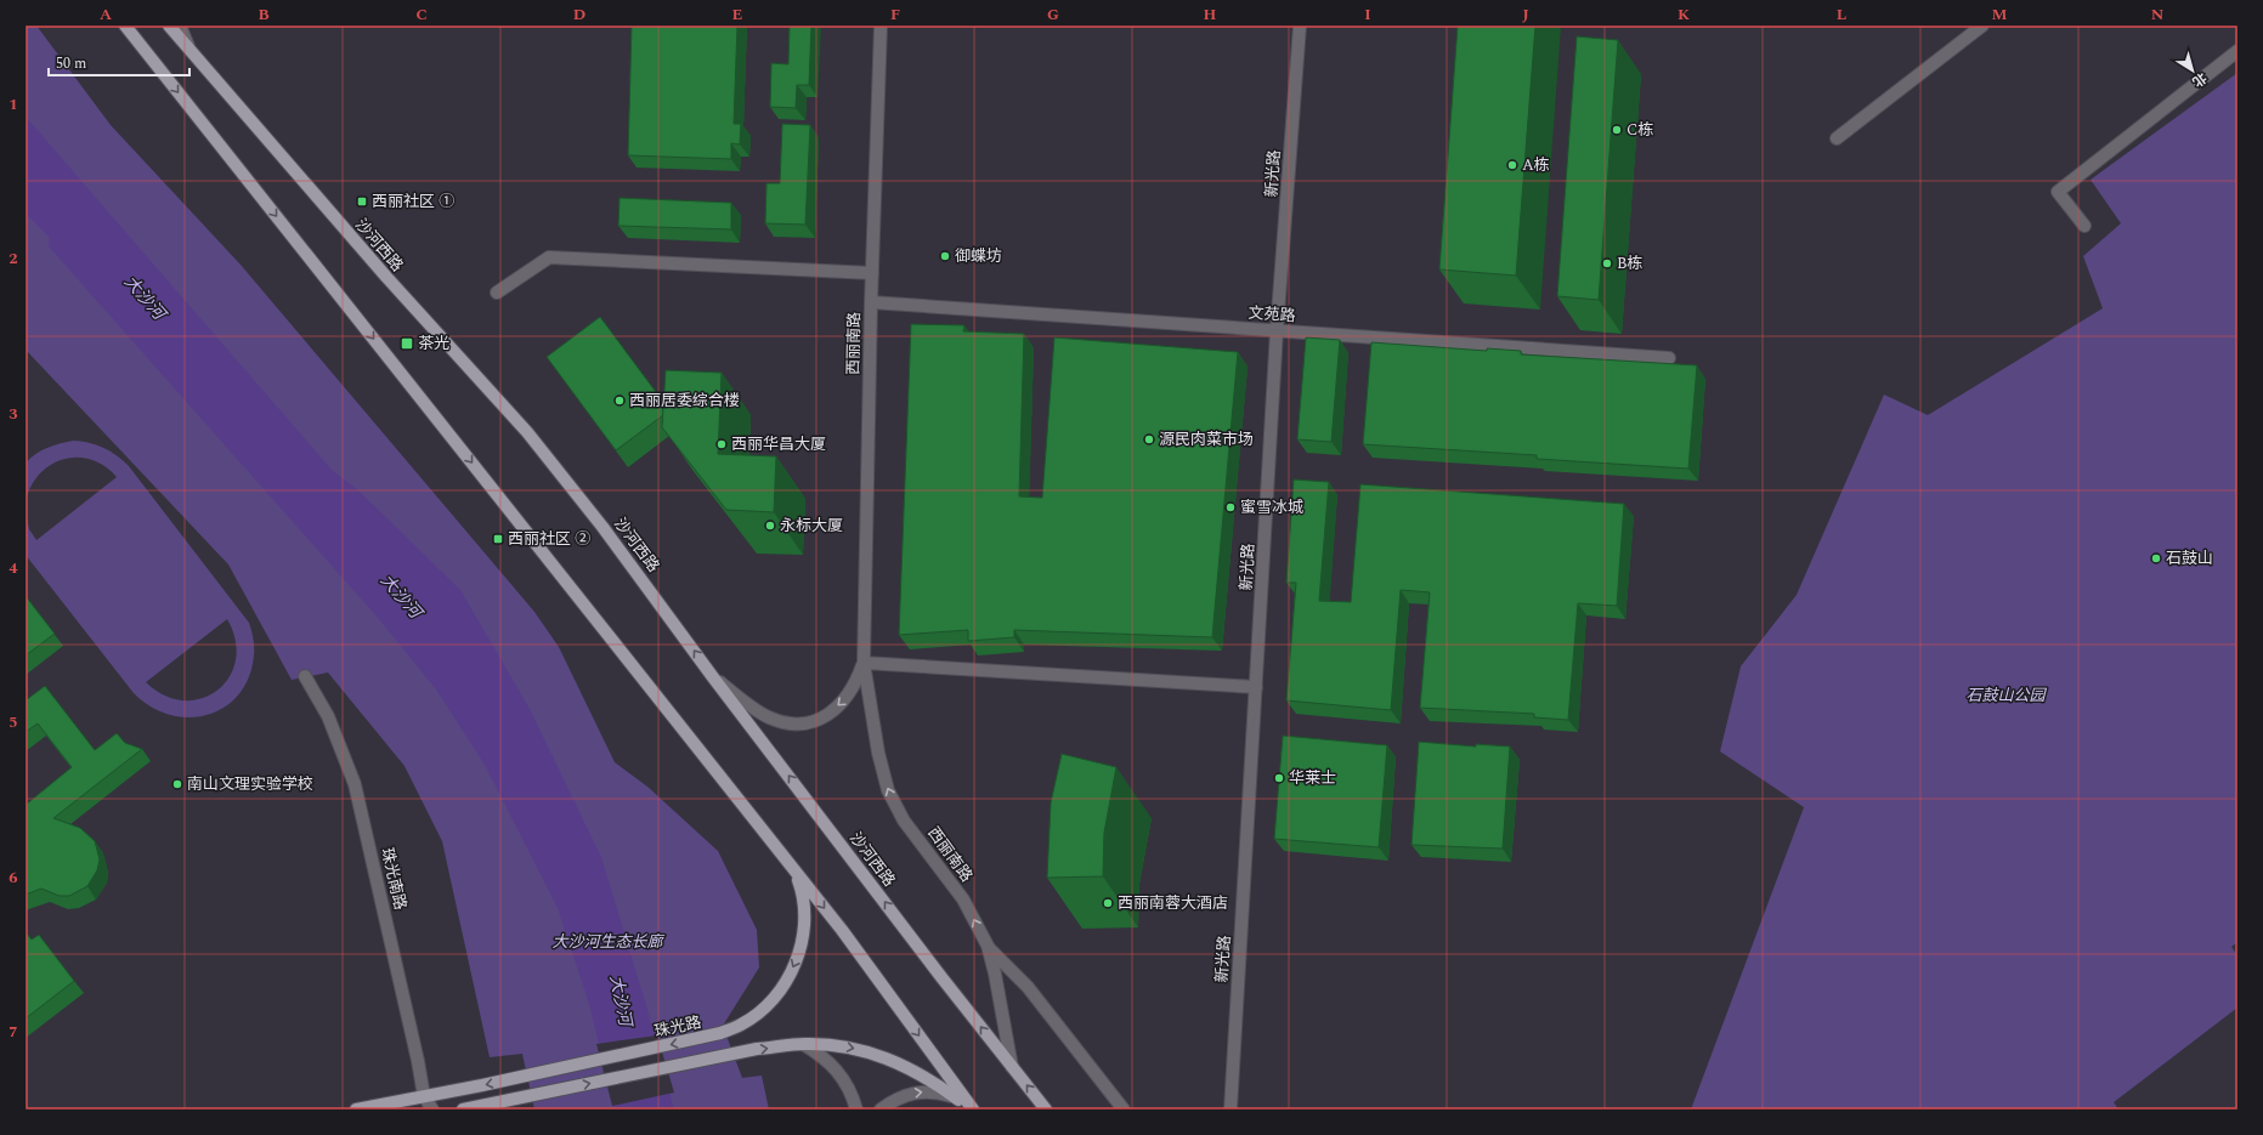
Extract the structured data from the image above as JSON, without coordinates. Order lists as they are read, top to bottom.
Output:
{
  "streets": {
    "main road": ["沙河西路", "珠光路"],
    "street": [
      "新光路",
      "文苑路",
      "西丽南路",
      "珠光南路"
    ]
  },
  "crossings": [
    ["新光路", "文苑路"],
    ["沙河西路", "西丽南路"],
    ["文苑路", "西丽南路"],
    ["珠光南路", "珠光路"]
  ],
  "water": ["大沙河"],
  "parks": ["石鼓山公园", "大沙河生态长廊"],
  "places": {
    "other": [
      "C栋",
      "A栋",
      "御蝶坊",
      "B栋",
      "西丽居委综合楼",
      "源民肉菜市场",
      "西丽华昌大厦",
      "蜜雪冰城",
      "永标大厦",
      "石鼓山",
      "华莱士",
      "南山文理实验学校",
      "西丽南蓉大酒店"
    ],
    "transit": ["西丽社区 ①", "茶光", "西丽社区 ②"]
  },
  "scale_bar": "50 m",
  "north": "bottom right",
  "grid": {
    "columns": [
      "A",
      "B",
      "C",
      "D",
      "E",
      "F",
      "G",
      "H",
      "I",
      "J",
      "K",
      "L",
      "M",
      "N"
    ],
    "rows": [
      "1",
      "2",
      "3",
      "4",
      "5",
      "6",
      "7"
    ]
  }
}
